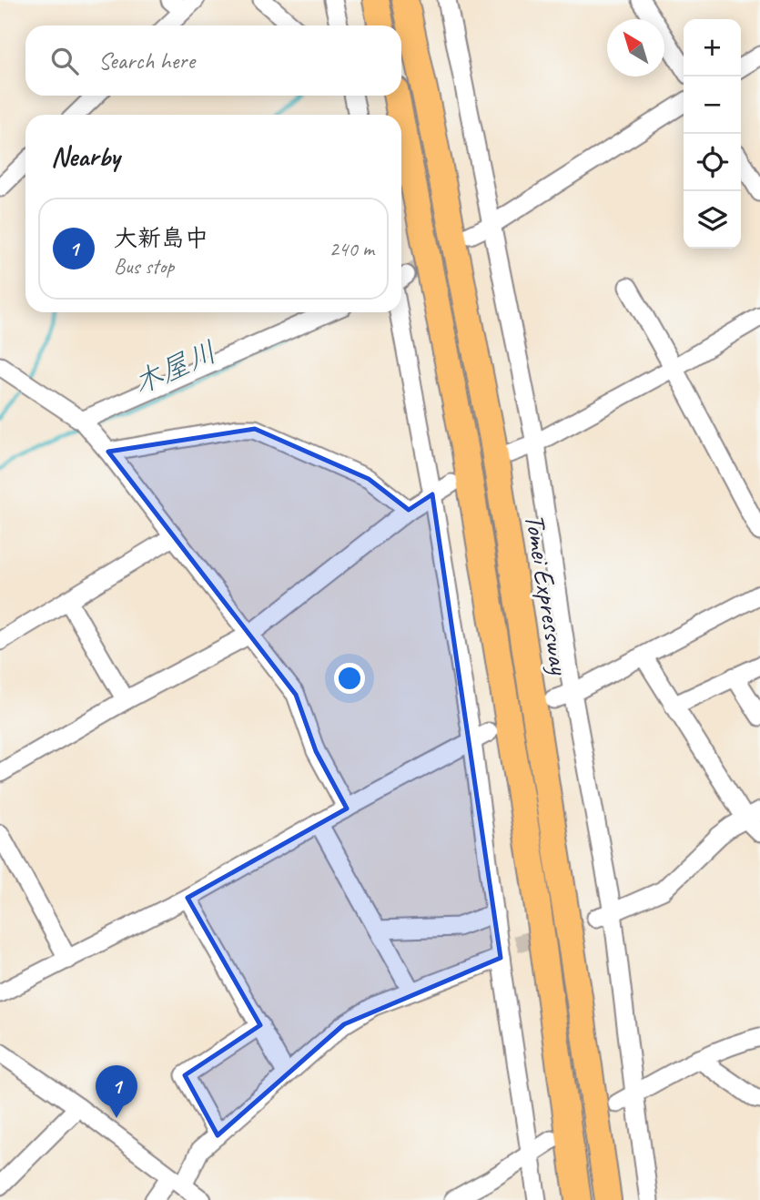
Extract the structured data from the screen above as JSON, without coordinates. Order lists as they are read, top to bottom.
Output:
{
  "streets": {
    "highway": ["Tomei Expressway"]
  },
  "water": ["木屋川"],
  "north": "top left",
  "page": {
    "map_buttons": ["+", "−"],
    "search": "Search here",
    "heading": "Nearby",
    "list": [
      {
        "mark": "1",
        "name": "大新島中",
        "note": "Bus stop",
        "value": "240 m"
      }
    ],
    "pins": "1"
  }
}
